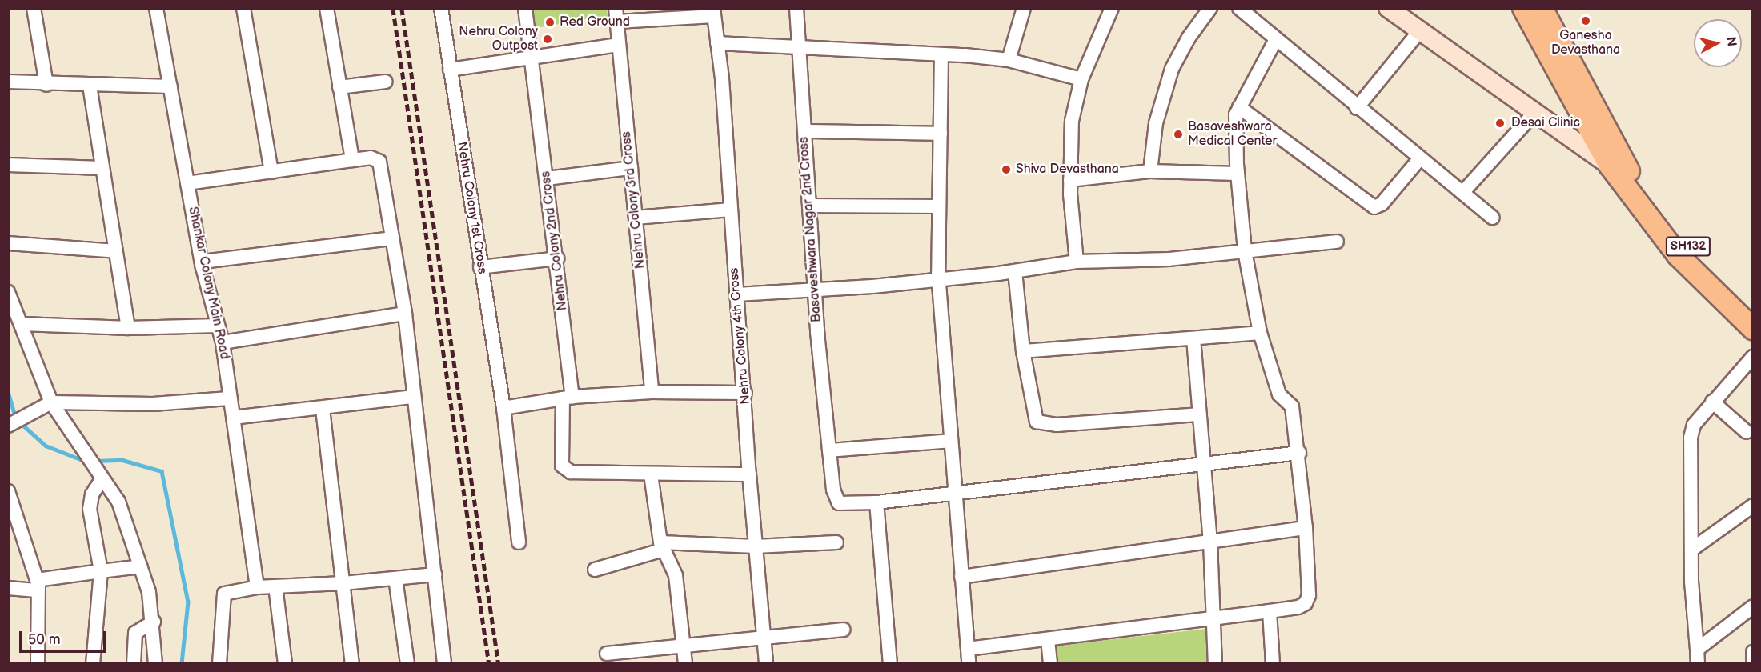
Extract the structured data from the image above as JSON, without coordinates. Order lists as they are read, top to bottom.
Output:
{
  "streets": {
    "main road": ["SH132"],
    "street": [
      "Nehru Colony 3rd Cross",
      "Nehru Colony 1st Cross",
      "Basaveshwara Nagar 2nd Cross",
      "Nehru Colony 2nd Cross",
      "Shankar Colony Main Road",
      "Nehru Colony 4th Cross"
    ]
  },
  "places": [
    "Ganesha Devasthana",
    "Red Ground",
    "Nehru Colony Outpost",
    "Desai Clinic",
    "Basaveshwara Medical Center",
    "Shiva Devasthana"
  ],
  "scale_bar": "50 m",
  "north": "right"
}
